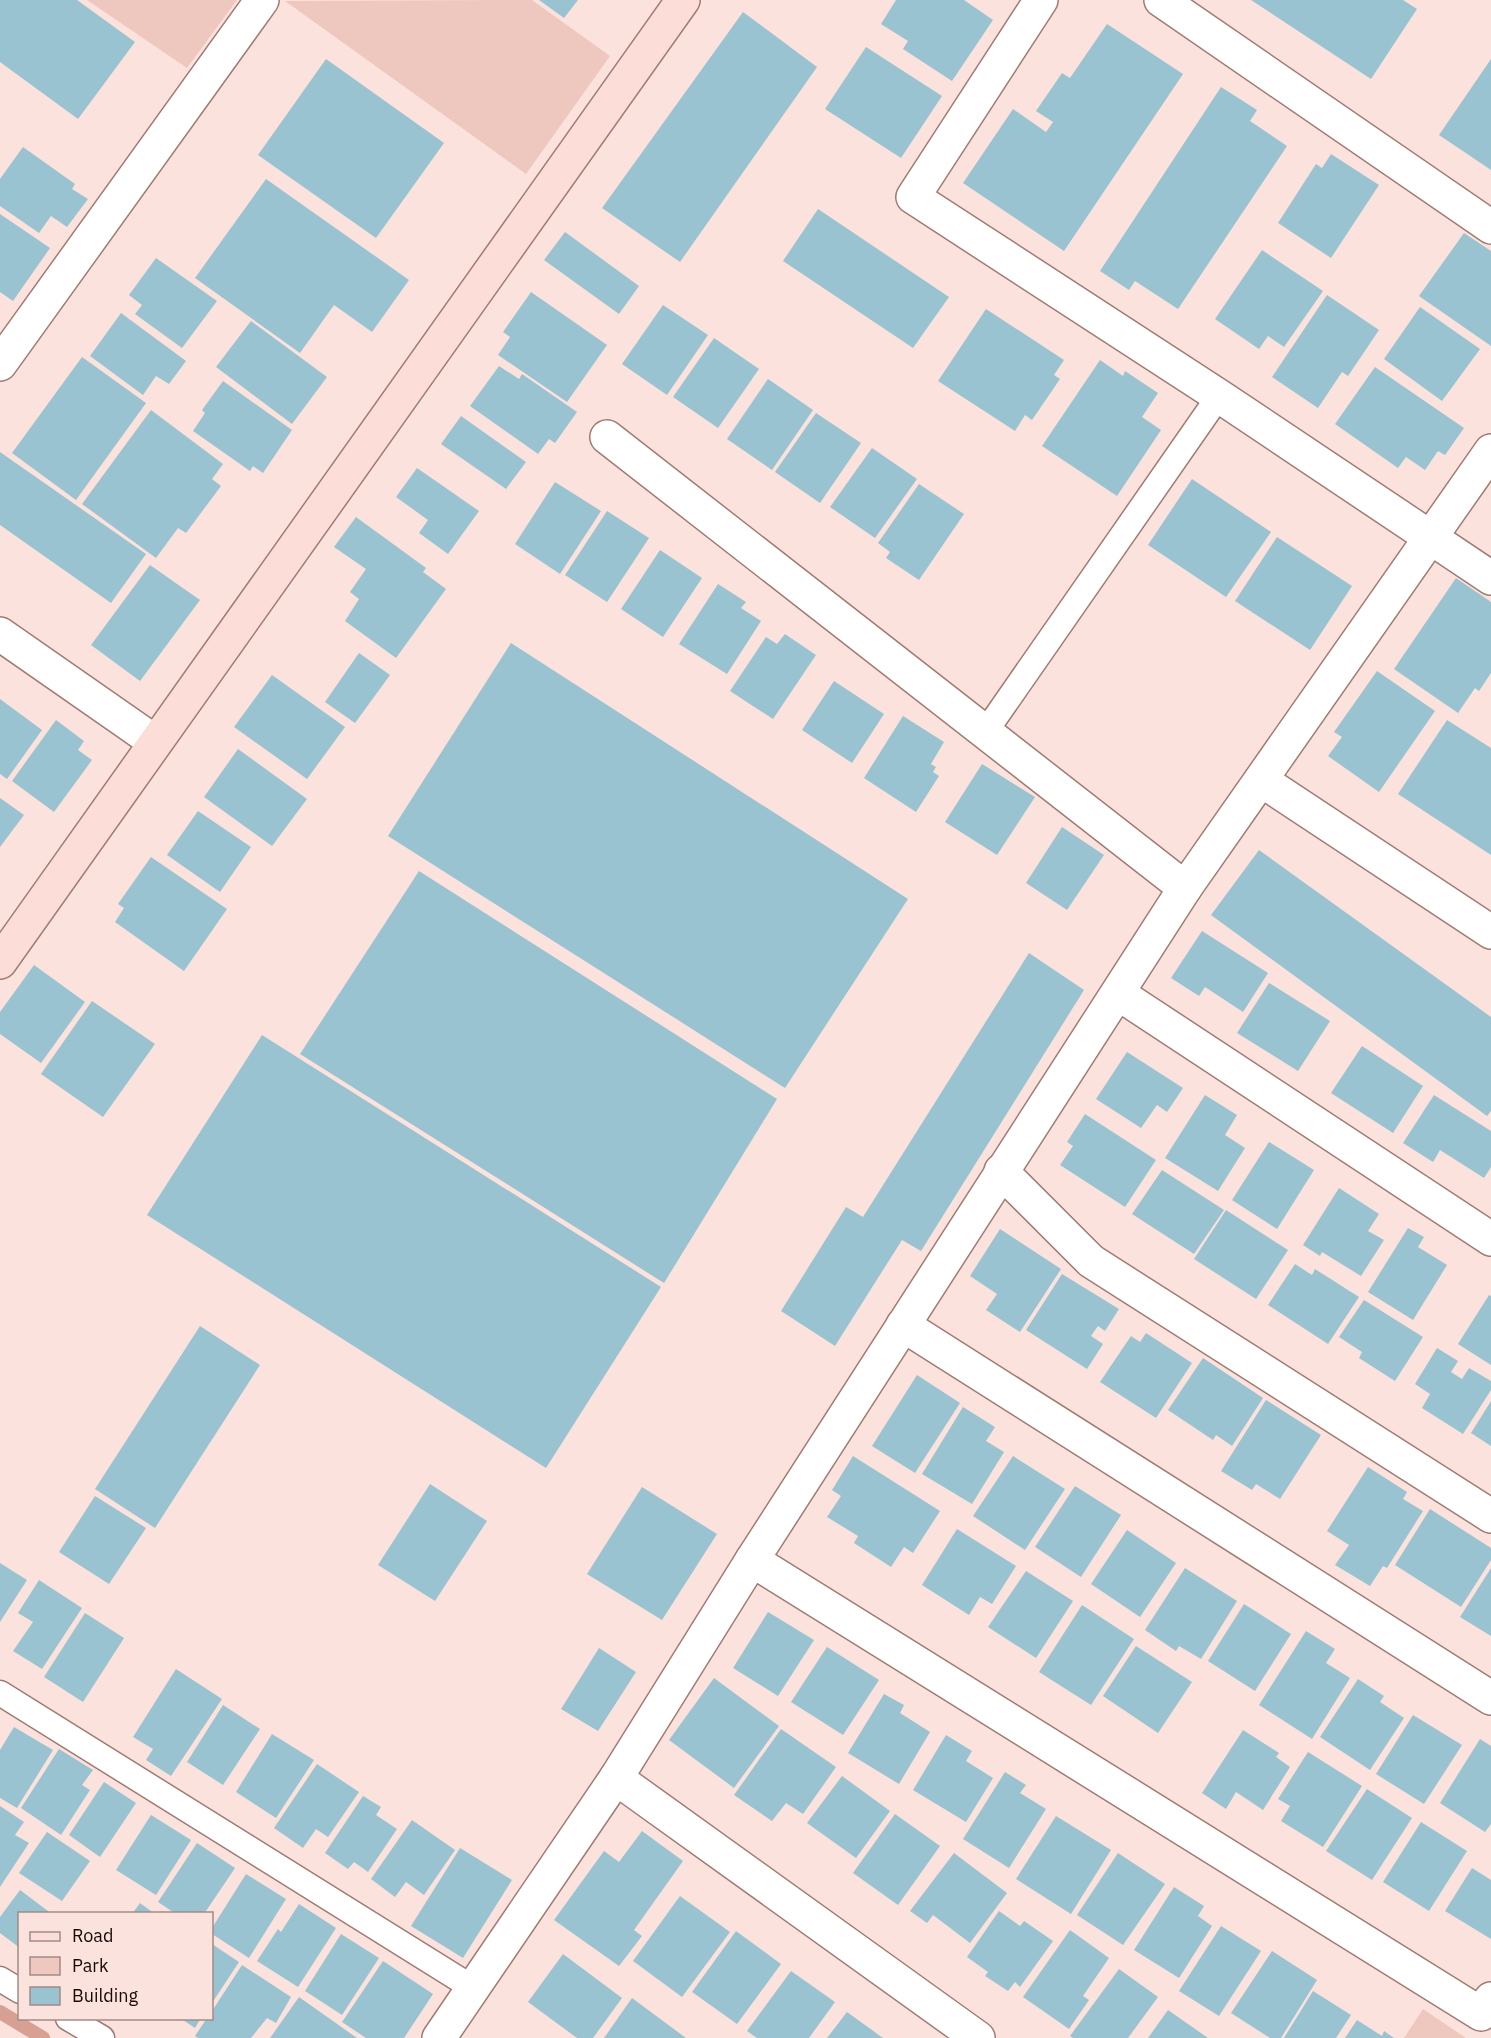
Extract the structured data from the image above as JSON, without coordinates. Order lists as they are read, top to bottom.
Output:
{
  "legend": ["Road", "Park", "Building"]
}
